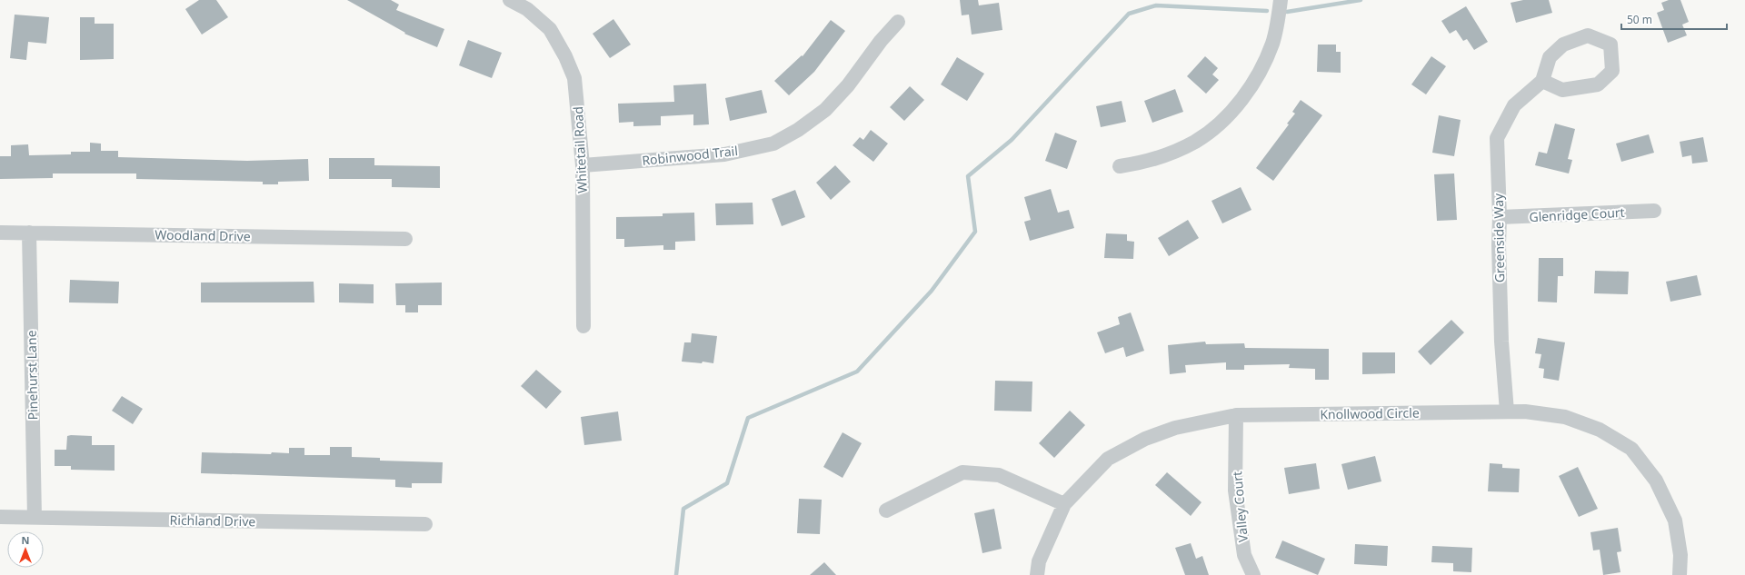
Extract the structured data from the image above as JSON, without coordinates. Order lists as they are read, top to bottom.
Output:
{
  "streets": {
    "street": [
      "Whitetail Road",
      "Robinwood Trail",
      "Glenridge Court",
      "Woodland Drive",
      "Greenside Way",
      "Pinehurst Lane",
      "Knollwood Circle",
      "Valley Court",
      "Richland Drive"
    ]
  },
  "crossings": [
    ["Whitetail Road", "Robinwood Trail"],
    ["Glenridge Court", "Greenside Way"],
    ["Woodland Drive", "Pinehurst Lane"],
    ["Greenside Way", "Knollwood Circle"],
    ["Pinehurst Lane", "Richland Drive"],
    ["Knollwood Circle", "Valley Court"]
  ],
  "scale_bar": "50 m",
  "north": "top"
}
